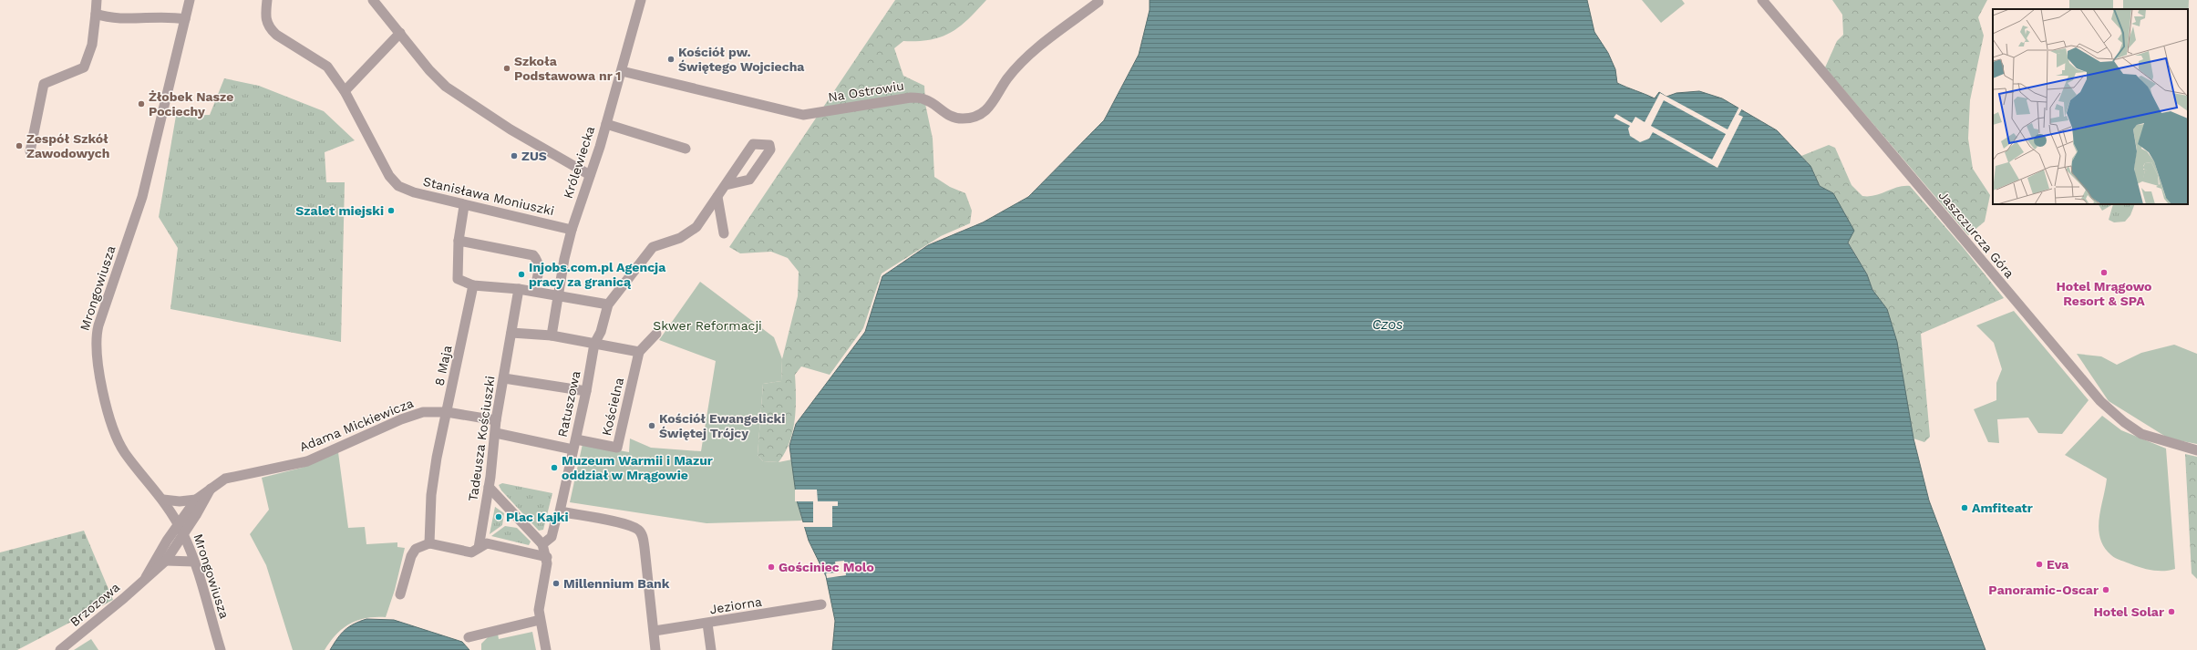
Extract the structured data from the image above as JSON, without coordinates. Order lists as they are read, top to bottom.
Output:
{
  "streets": {
    "street": [
      "Na Ostrowiu",
      "Królewiecka",
      "Stanisława Moniuszki",
      "Jaszczurcza Góra",
      "Mrongowiusza",
      "8 Maja",
      "Ratuszowa",
      "Kościelna",
      "Adama Mickiewicza",
      "Tadeusza Kościuszki",
      "Brzozowa",
      "Jeziorna"
    ]
  },
  "crossings": [
    ["Na Ostrowiu", "Królewiecka"],
    ["Królewiecka", "Stanisława Moniuszki"],
    ["Mrongowiusza", "Adama Mickiewicza"],
    ["Mrongowiusza", "Brzozowa"],
    ["8 Maja", "Adama Mickiewicza"],
    ["Ratuszowa", "Kościelna"],
    ["Ratuszowa", "Jeziorna"],
    ["Adama Mickiewicza", "Tadeusza Kościuszki"],
    ["Adama Mickiewicza", "Brzozowa"]
  ],
  "water": ["Czos"],
  "parks": ["Skwer Reformacji"],
  "places": [
    "Kościół pw. Świętego Wojciecha",
    "Szkoła Podstawowa nr 1",
    "Żłobek Nasze Pociechy",
    "Zespół Szkół Zawodowych",
    "ZUS",
    "Szalet miejski",
    "Hotel Mrągowo Resort & SPA",
    "Injobs.com.pl Agencja pracy za granicą",
    "Kościół Ewangelicki Świętej Trójcy",
    "Muzeum Warmii i Mazur oddział w Mrągowie",
    "Amfiteatr",
    "Plac Kajki",
    "Eva",
    "Gościniec Molo",
    "Millennium Bank",
    "Panoramic-Oscar",
    "Hotel Solar"
  ]
}
